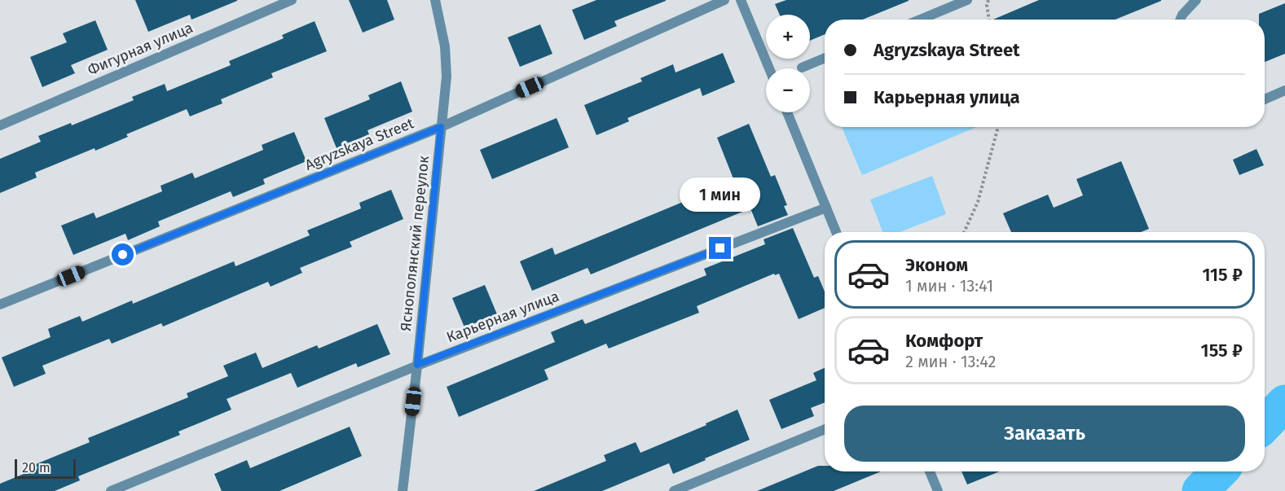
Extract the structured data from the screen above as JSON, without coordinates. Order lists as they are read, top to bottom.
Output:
{
  "streets": {
    "street": [
      "Фигурная улица",
      "Agryzskaya Street",
      "Яснополянский переулок",
      "Карьерная улица"
    ]
  },
  "crossings": [
    ["Agryzskaya Street", "Яснополянский переулок"],
    ["Яснополянский переулок", "Карьерная улица"]
  ],
  "scale_bar": "20 m",
  "page": {
    "map_buttons": ["+", "−"],
    "banner": ["Agryzskaya Street", "Карьерная улица"],
    "bubble": "1 мин",
    "list": [
      {
        "name": "Эконом",
        "note": "1 мин · 13:41",
        "value": "115 ₽"
      },
      {
        "name": "Комфорт",
        "note": "2 мин · 13:42",
        "value": "155 ₽"
      }
    ],
    "buttons": "Заказать",
    "scale": "20 m"
  }
}
